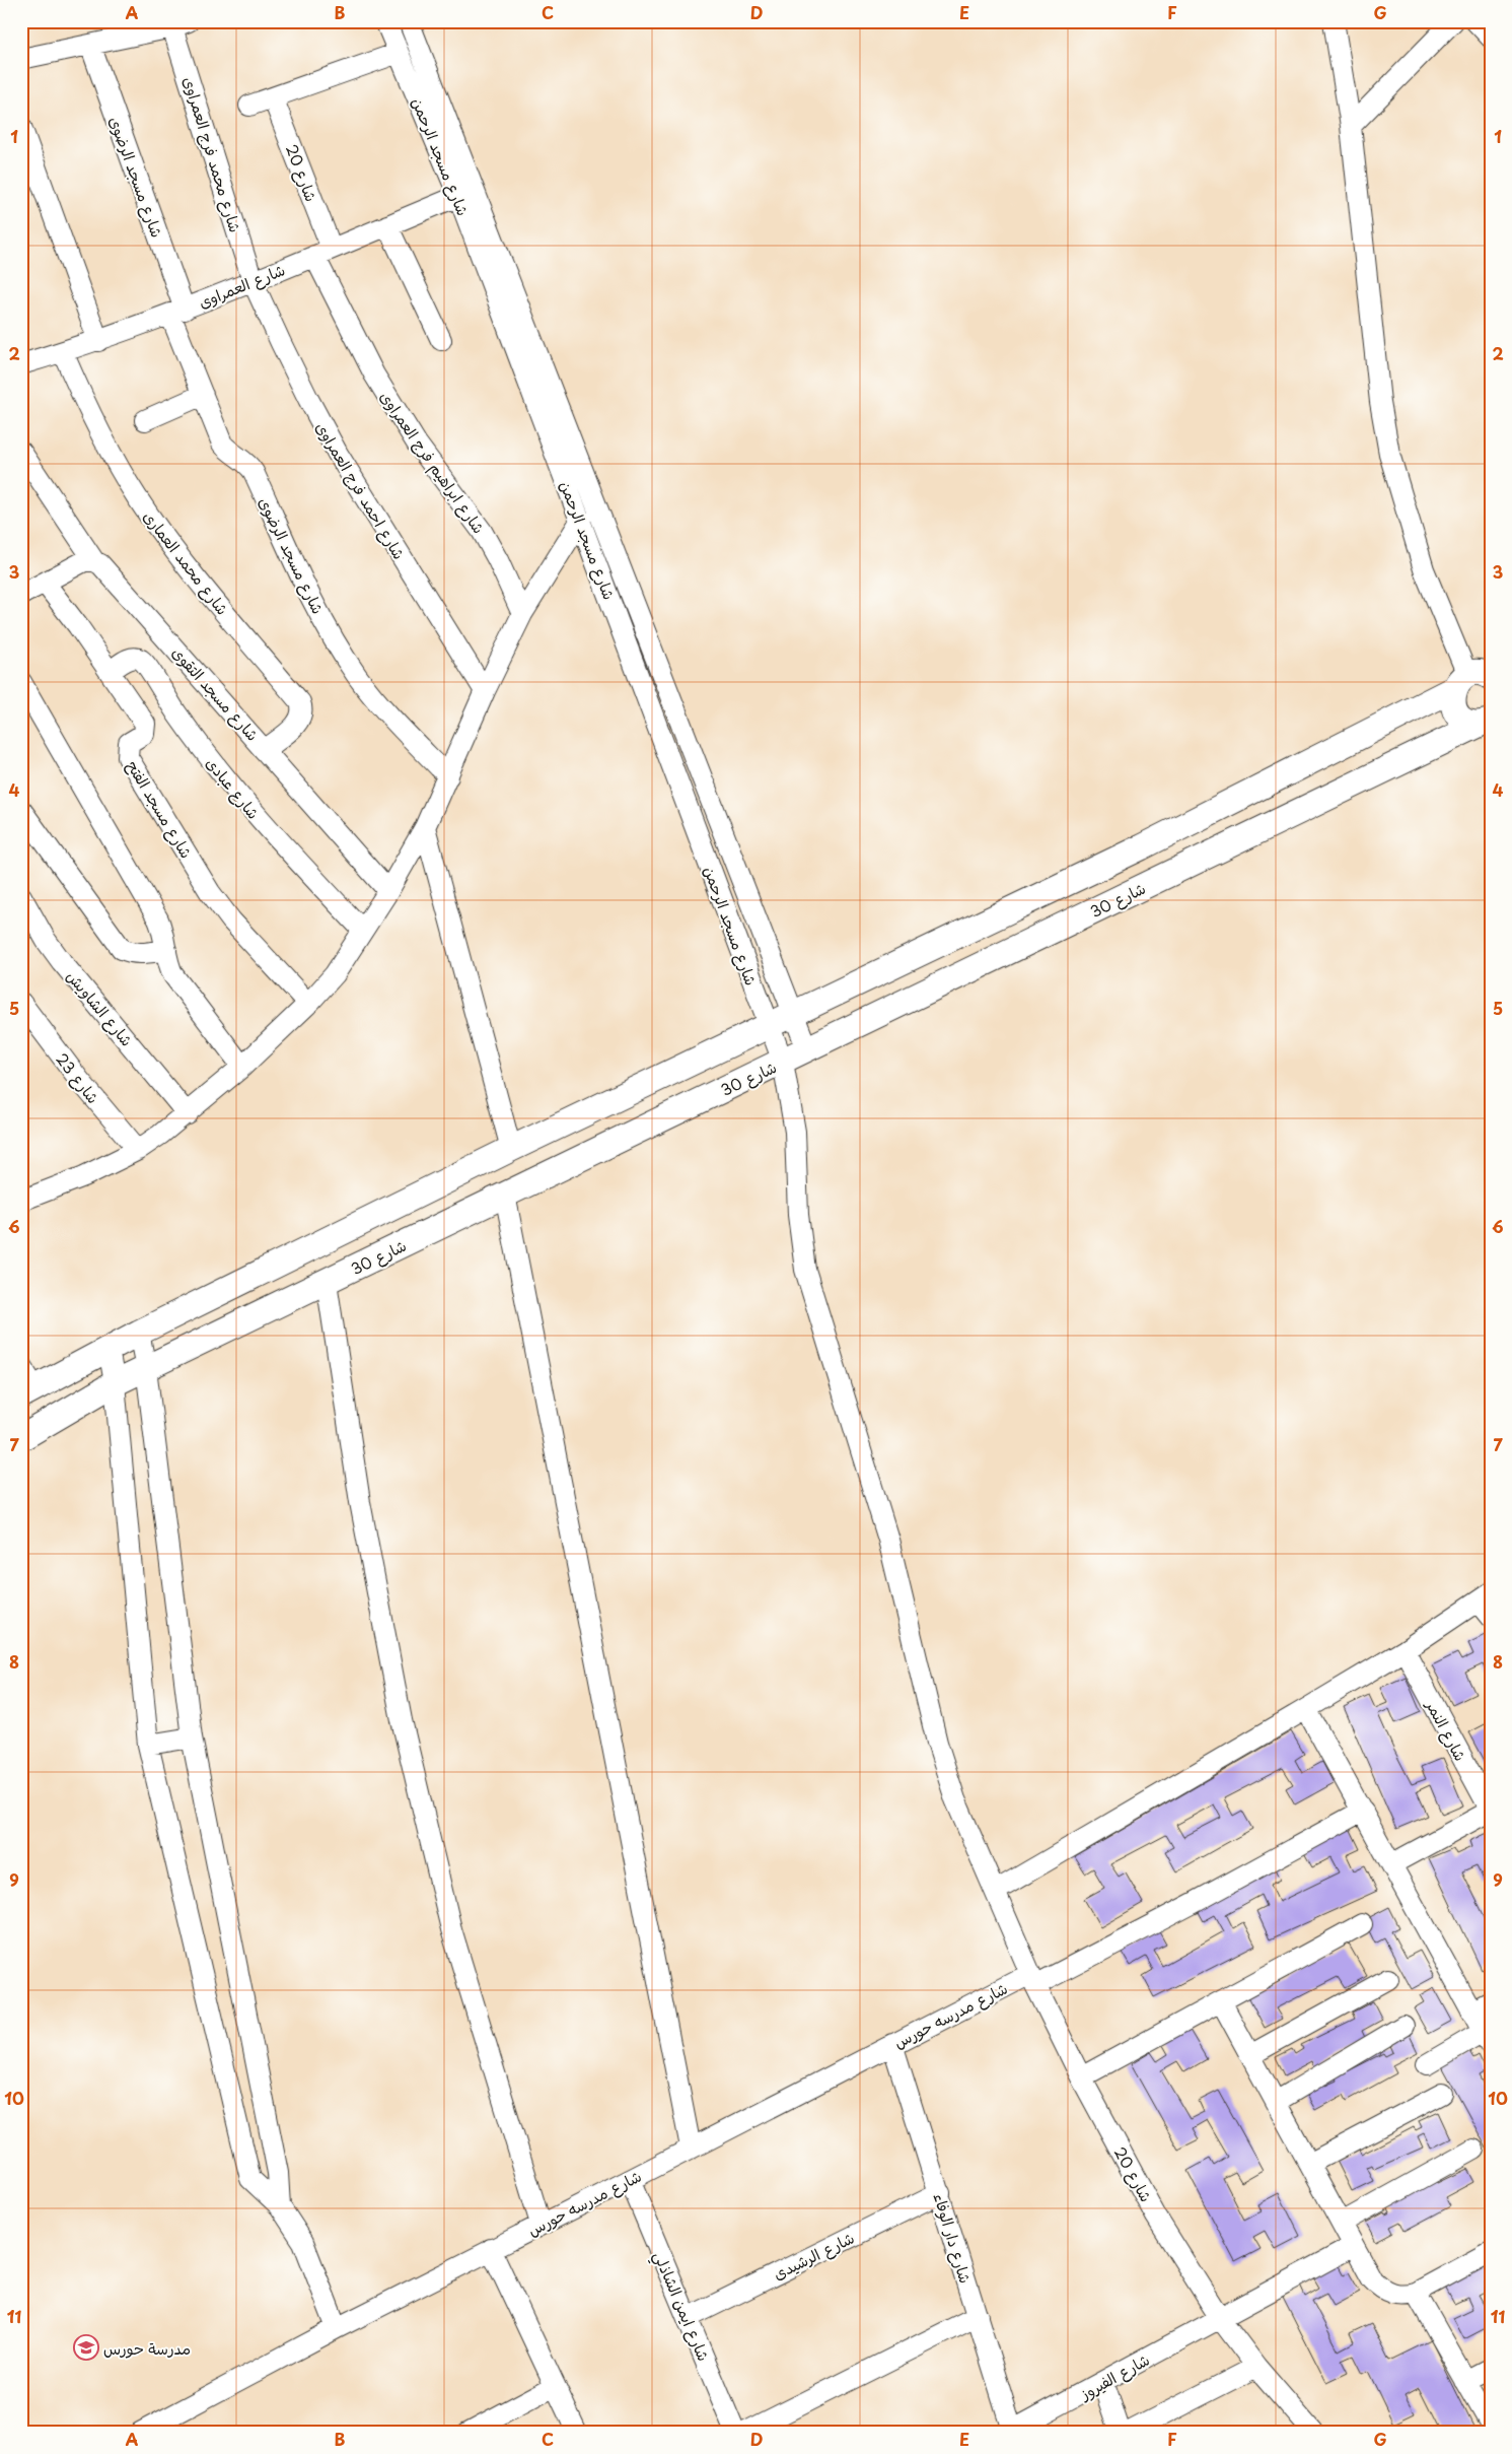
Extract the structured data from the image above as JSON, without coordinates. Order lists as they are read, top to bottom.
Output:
{
  "streets": {
    "street": [
      "شارع محمد فرج العمراوى",
      "شارع مسجد الرحمن",
      "شارع 20",
      "شارع مسجد الرضوى",
      "شارع العمراوى",
      "شارع ابراهيم فرج العمراوى",
      "شارع احمد فرج العمراوى",
      "شارع محمد العمارى",
      "شارع مسجد التقوى",
      "شارع عبادى",
      "شارع مسجد الفتح",
      "شارع 30",
      "شارع الشاويش",
      "شارع 23",
      "شارع النمر",
      "شارع مدرسه حورس",
      "شارع دار الوفاء",
      "شارع الرشيدى",
      "شارع ايمن الشاذلي",
      "شارع الفيروز"
    ]
  },
  "crossings": [
    ["شارع محمد فرج العمراوى", "شارع العمراوى"],
    ["شارع محمد فرج العمراوى", "شارع احمد فرج العمراوى"],
    ["شارع مسجد الرحمن", "شارع 20"],
    ["شارع مسجد الرحمن", "شارع العمراوى"],
    ["شارع مسجد الرحمن", "شارع 30"],
    ["شارع 20", "شارع العمراوى"],
    ["شارع 20", "شارع ابراهيم فرج العمراوى"],
    ["شارع 20", "شارع مدرسه حورس"],
    ["شارع 20", "شارع الفيروز"],
    ["شارع مسجد الرضوى", "شارع العمراوى"],
    ["شارع العمراوى", "شارع ابراهيم فرج العمراوى"],
    ["شارع العمراوى", "شارع احمد فرج العمراوى"],
    ["شارع العمراوى", "شارع محمد العمارى"],
    ["شارع محمد العمارى", "شارع مسجد التقوى"],
    ["شارع عبادى", "شارع مسجد الفتح"],
    ["شارع مدرسه حورس", "شارع دار الوفاء"],
    ["شارع مدرسه حورس", "شارع ايمن الشاذلي"],
    ["شارع دار الوفاء", "شارع الرشيدى"],
    ["شارع دار الوفاء", "شارع الفيروز"],
    ["شارع الرشيدى", "شارع ايمن الشاذلي"]
  ],
  "places": {
    "school or university": ["مدرسة حورس"]
  },
  "grid": {
    "columns": [
      "A",
      "B",
      "C",
      "D",
      "E",
      "F",
      "G"
    ],
    "rows": [
      "1",
      "2",
      "3",
      "4",
      "5",
      "6",
      "7",
      "8",
      "9",
      "10",
      "11"
    ]
  }
}
